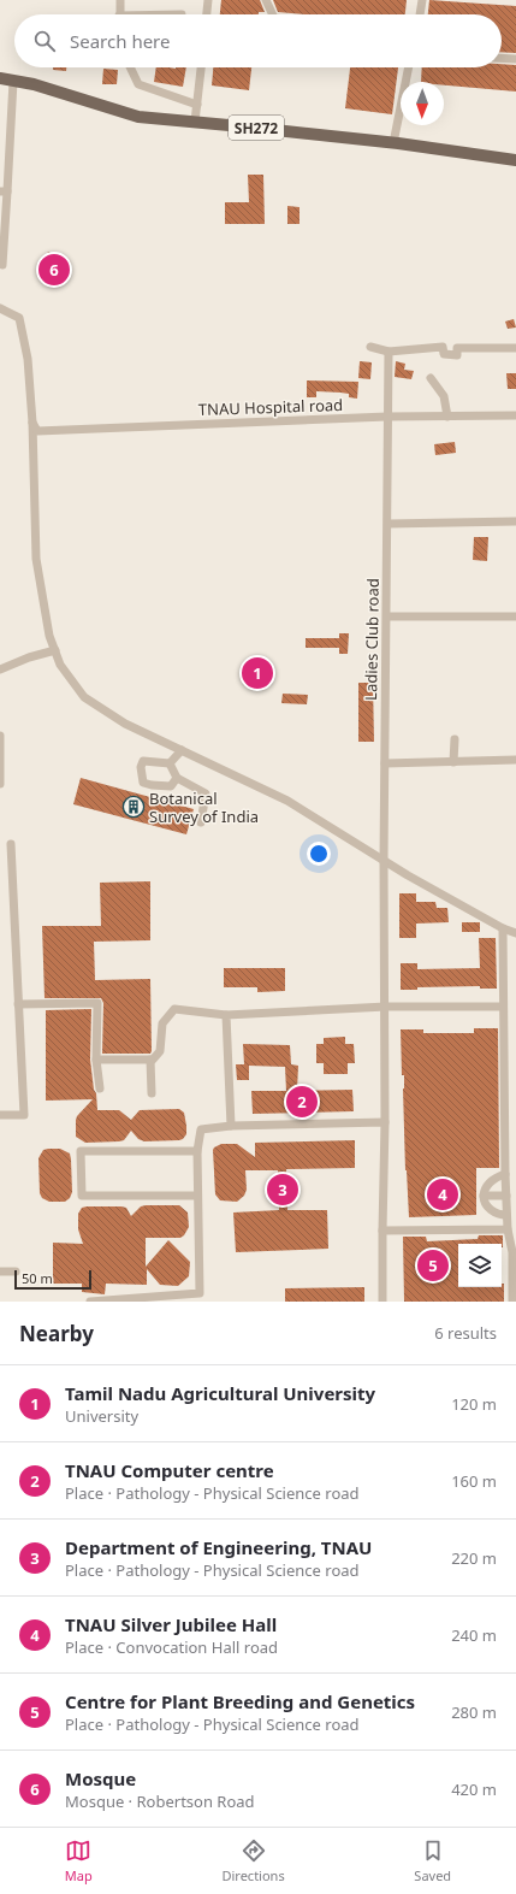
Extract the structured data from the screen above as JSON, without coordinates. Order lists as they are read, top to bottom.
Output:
{
  "streets": {
    "main road": ["SH272"],
    "street": ["TNAU Hospital road", "Ladies Club road"]
  },
  "crossings": [
    ["TNAU Hospital road", "Ladies Club road"]
  ],
  "places": {
    "building": ["Botanical Survey of India"]
  },
  "scale_bar": "50 m",
  "north": "bottom",
  "page": {
    "search": "Search here",
    "pins": [
      "6",
      "1",
      "2",
      "3",
      "4",
      "5"
    ],
    "scale": "50 m",
    "heading": ["Nearby", "6 results"],
    "list": [
      {
        "mark": "1",
        "name": "Tamil Nadu Agricultural University",
        "note": "University",
        "value": "120 m"
      },
      {
        "mark": "2",
        "name": "TNAU Computer centre",
        "note": "Place · Pathology - Physical Science road",
        "value": "160 m"
      },
      {
        "mark": "3",
        "name": "Department of Engineering, TNAU",
        "note": "Place · Pathology - Physical Science road",
        "value": "220 m"
      },
      {
        "mark": "4",
        "name": "TNAU Silver Jubilee Hall",
        "note": "Place · Convocation Hall road",
        "value": "240 m"
      },
      {
        "mark": "5",
        "name": "Centre for Plant Breeding and Genetics",
        "note": "Place · Pathology - Physical Science road",
        "value": "280 m"
      },
      {
        "mark": "6",
        "name": "Mosque",
        "note": "Mosque · Robertson Road",
        "value": "420 m"
      }
    ],
    "nav": ["Map", "Directions", "Saved"]
  }
}
